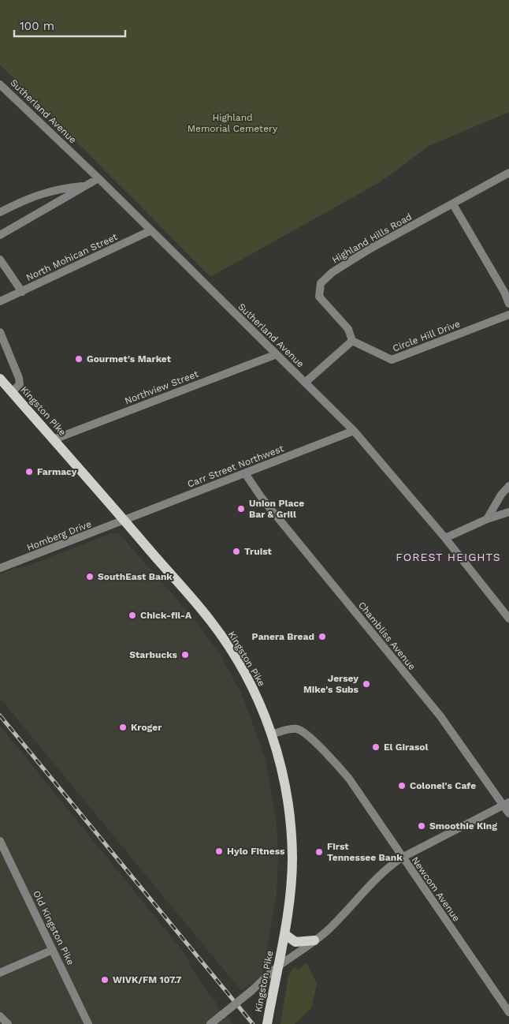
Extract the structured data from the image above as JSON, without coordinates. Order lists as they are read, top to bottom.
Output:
{
  "streets": {
    "main road": ["Kingston Pike"],
    "street": [
      "Sutherland Avenue",
      "Highland Hills Road",
      "North Mohican Street",
      "Circle Hill Drive",
      "Northview Street",
      "Carr Street Northwest",
      "Homberg Drive",
      "Chambliss Avenue",
      "Newcom Avenue",
      "Old Kingston Pike"
    ]
  },
  "crossings": [
    ["Sutherland Avenue", "North Mohican Street"],
    ["Sutherland Avenue", "Northview Street"],
    ["Sutherland Avenue", "Carr Street Northwest"],
    ["Highland Hills Road", "Circle Hill Drive"],
    ["Northview Street", "Kingston Pike"],
    ["Kingston Pike", "Carr Street Northwest"],
    ["Kingston Pike", "Homberg Drive"],
    ["Kingston Pike", "Newcom Avenue"],
    ["Carr Street Northwest", "Homberg Drive"],
    ["Carr Street Northwest", "Chambliss Avenue"]
  ],
  "districts": ["FOREST HEIGHTS"],
  "parks": ["Highland Memorial Cemetery"],
  "places": [
    "Gourmet's Market",
    "Farmacy",
    "Union Place Bar & Grill",
    "Truist",
    "SouthEast Bank",
    "Chick-fil-A",
    "Panera Bread",
    "Starbucks",
    "Jersey Mike's Subs",
    "Kroger",
    "El Girasol",
    "Colonel's Cafe",
    "Smoothie King",
    "Hylo Fitness",
    "First Tennessee Bank",
    "WIVK/FM 107.7"
  ],
  "scale_bar": "100 m"
}
